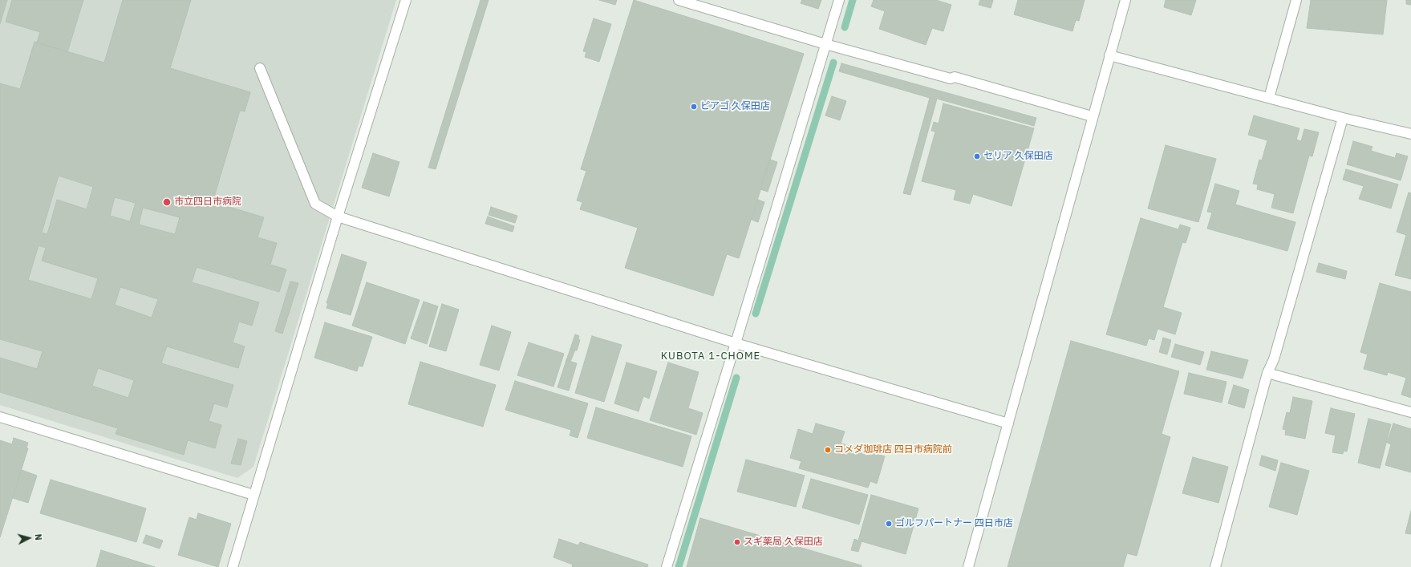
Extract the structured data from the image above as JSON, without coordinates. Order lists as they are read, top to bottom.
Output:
{
  "districts": ["KUBOTA 1-CHOME"],
  "places": [
    "ピアゴ 久保田店",
    "セリア 久保田店",
    "市立四日市病院",
    "コメダ珈琲店 四日市病院前",
    "ゴルフパートナー 四日市店",
    "スギ薬局 久保田店"
  ],
  "north": "right"
}
